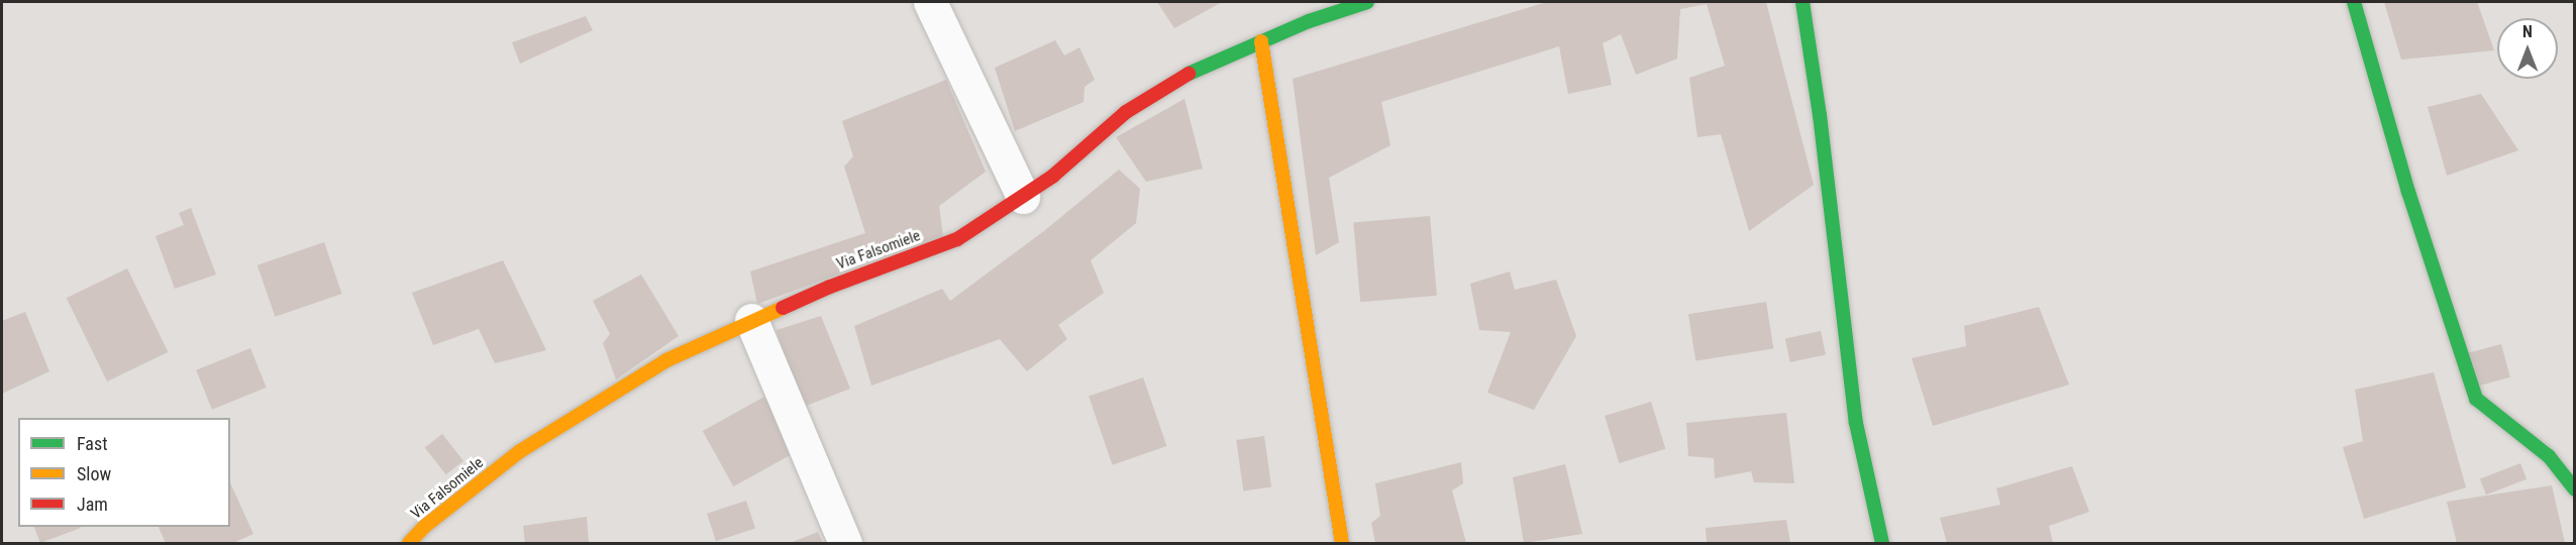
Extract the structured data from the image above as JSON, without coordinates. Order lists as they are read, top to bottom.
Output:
{
  "streets": {
    "street": ["Via Falsomiele"]
  },
  "legend": ["Fast", "Slow", "Jam"],
  "north": "top"
}
